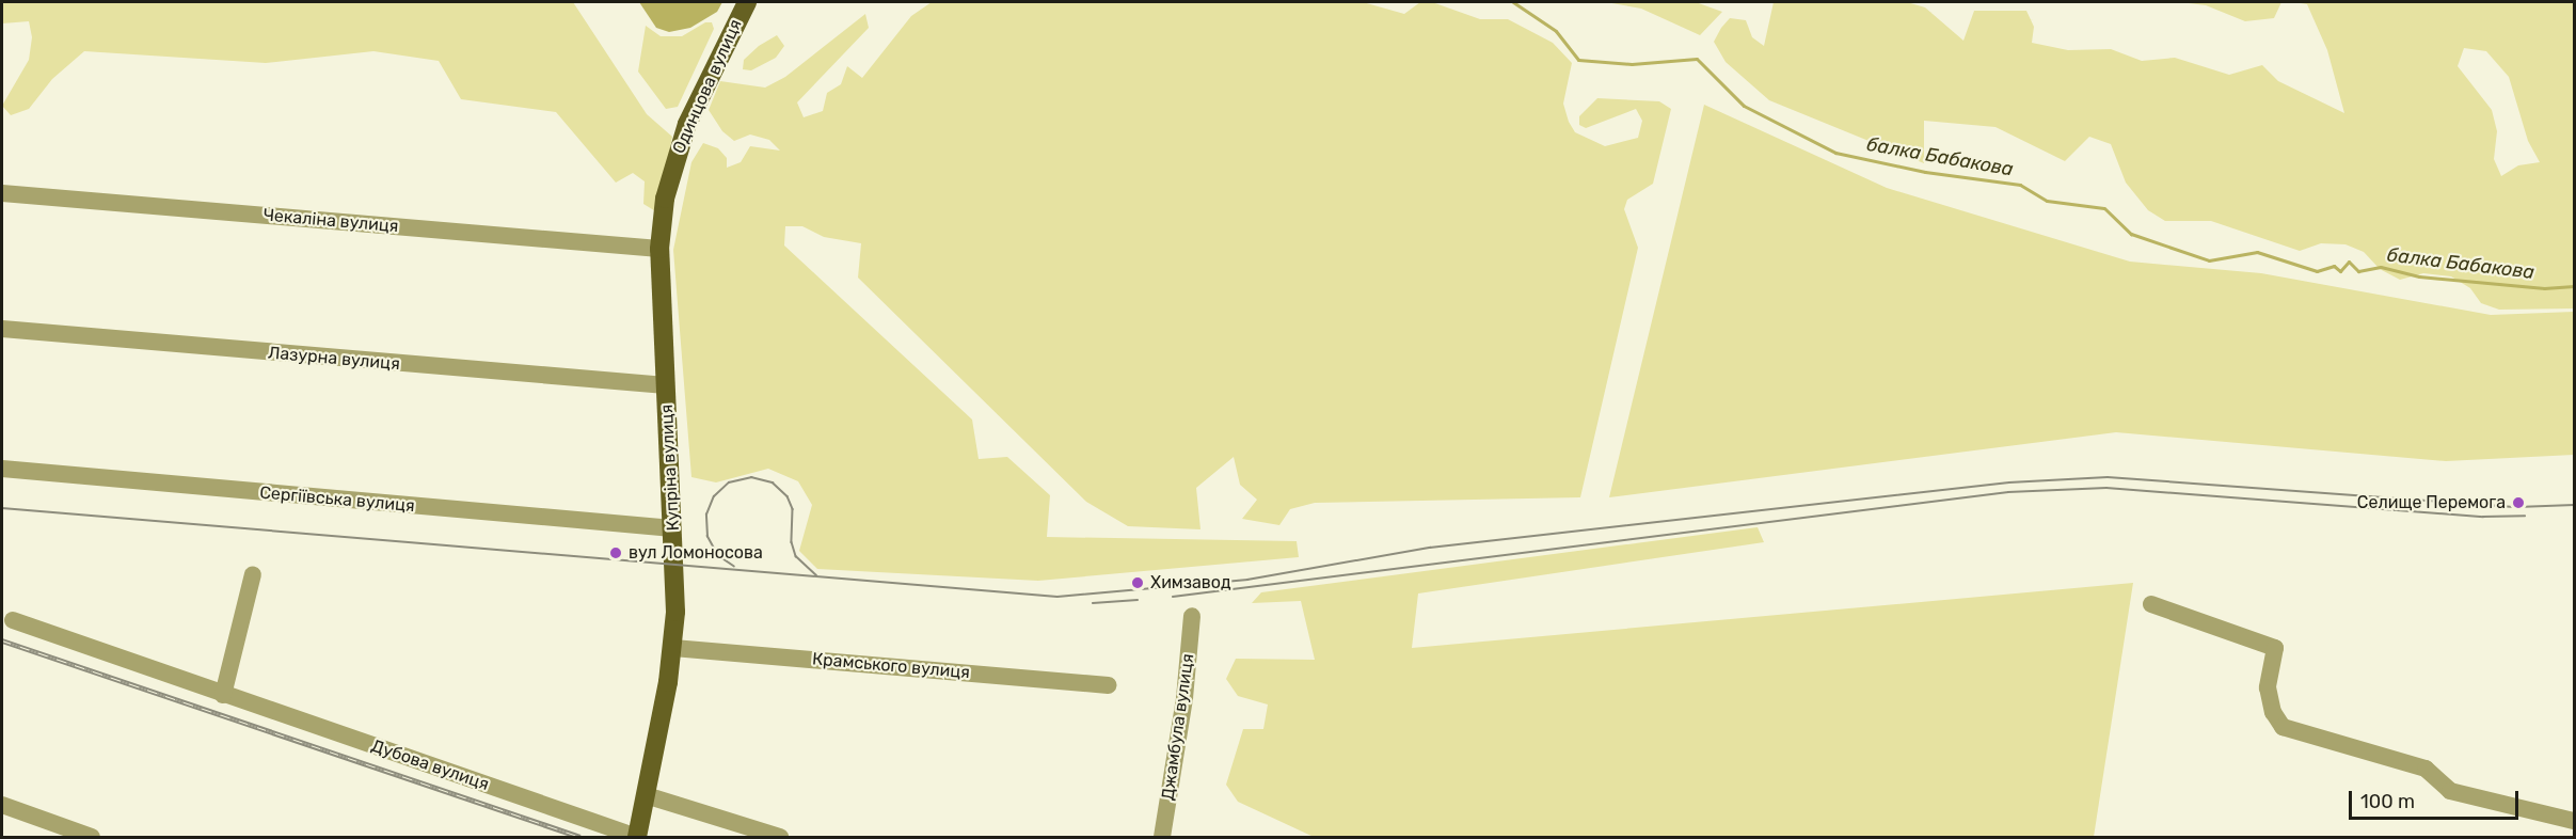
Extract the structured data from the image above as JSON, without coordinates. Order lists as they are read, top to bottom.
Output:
{
  "streets": {
    "main road": ["Одинцова вулиця", "Купріна вулиця"],
    "street": [
      "Чекаліна вулиця",
      "Лазурна вулиця",
      "Сергіївська вулиця",
      "Крамського вулиця",
      "Джамбула вулиця",
      "Дубова вулиця"
    ]
  },
  "crossings": [
    ["Одинцова вулиця", "Чекаліна вулиця"],
    ["Одинцова вулиця", "Купріна вулиця"],
    ["Чекаліна вулиця", "Купріна вулиця"],
    ["Лазурна вулиця", "Купріна вулиця"],
    ["Купріна вулиця", "Сергіївська вулиця"],
    ["Купріна вулиця", "Крамського вулиця"],
    ["Купріна вулиця", "Дубова вулиця"]
  ],
  "water": ["балка Бабакова"],
  "places": ["Селище Перемога", "вул Ломоносова", "Химзавод"],
  "scale_bar": "100 m"
}
